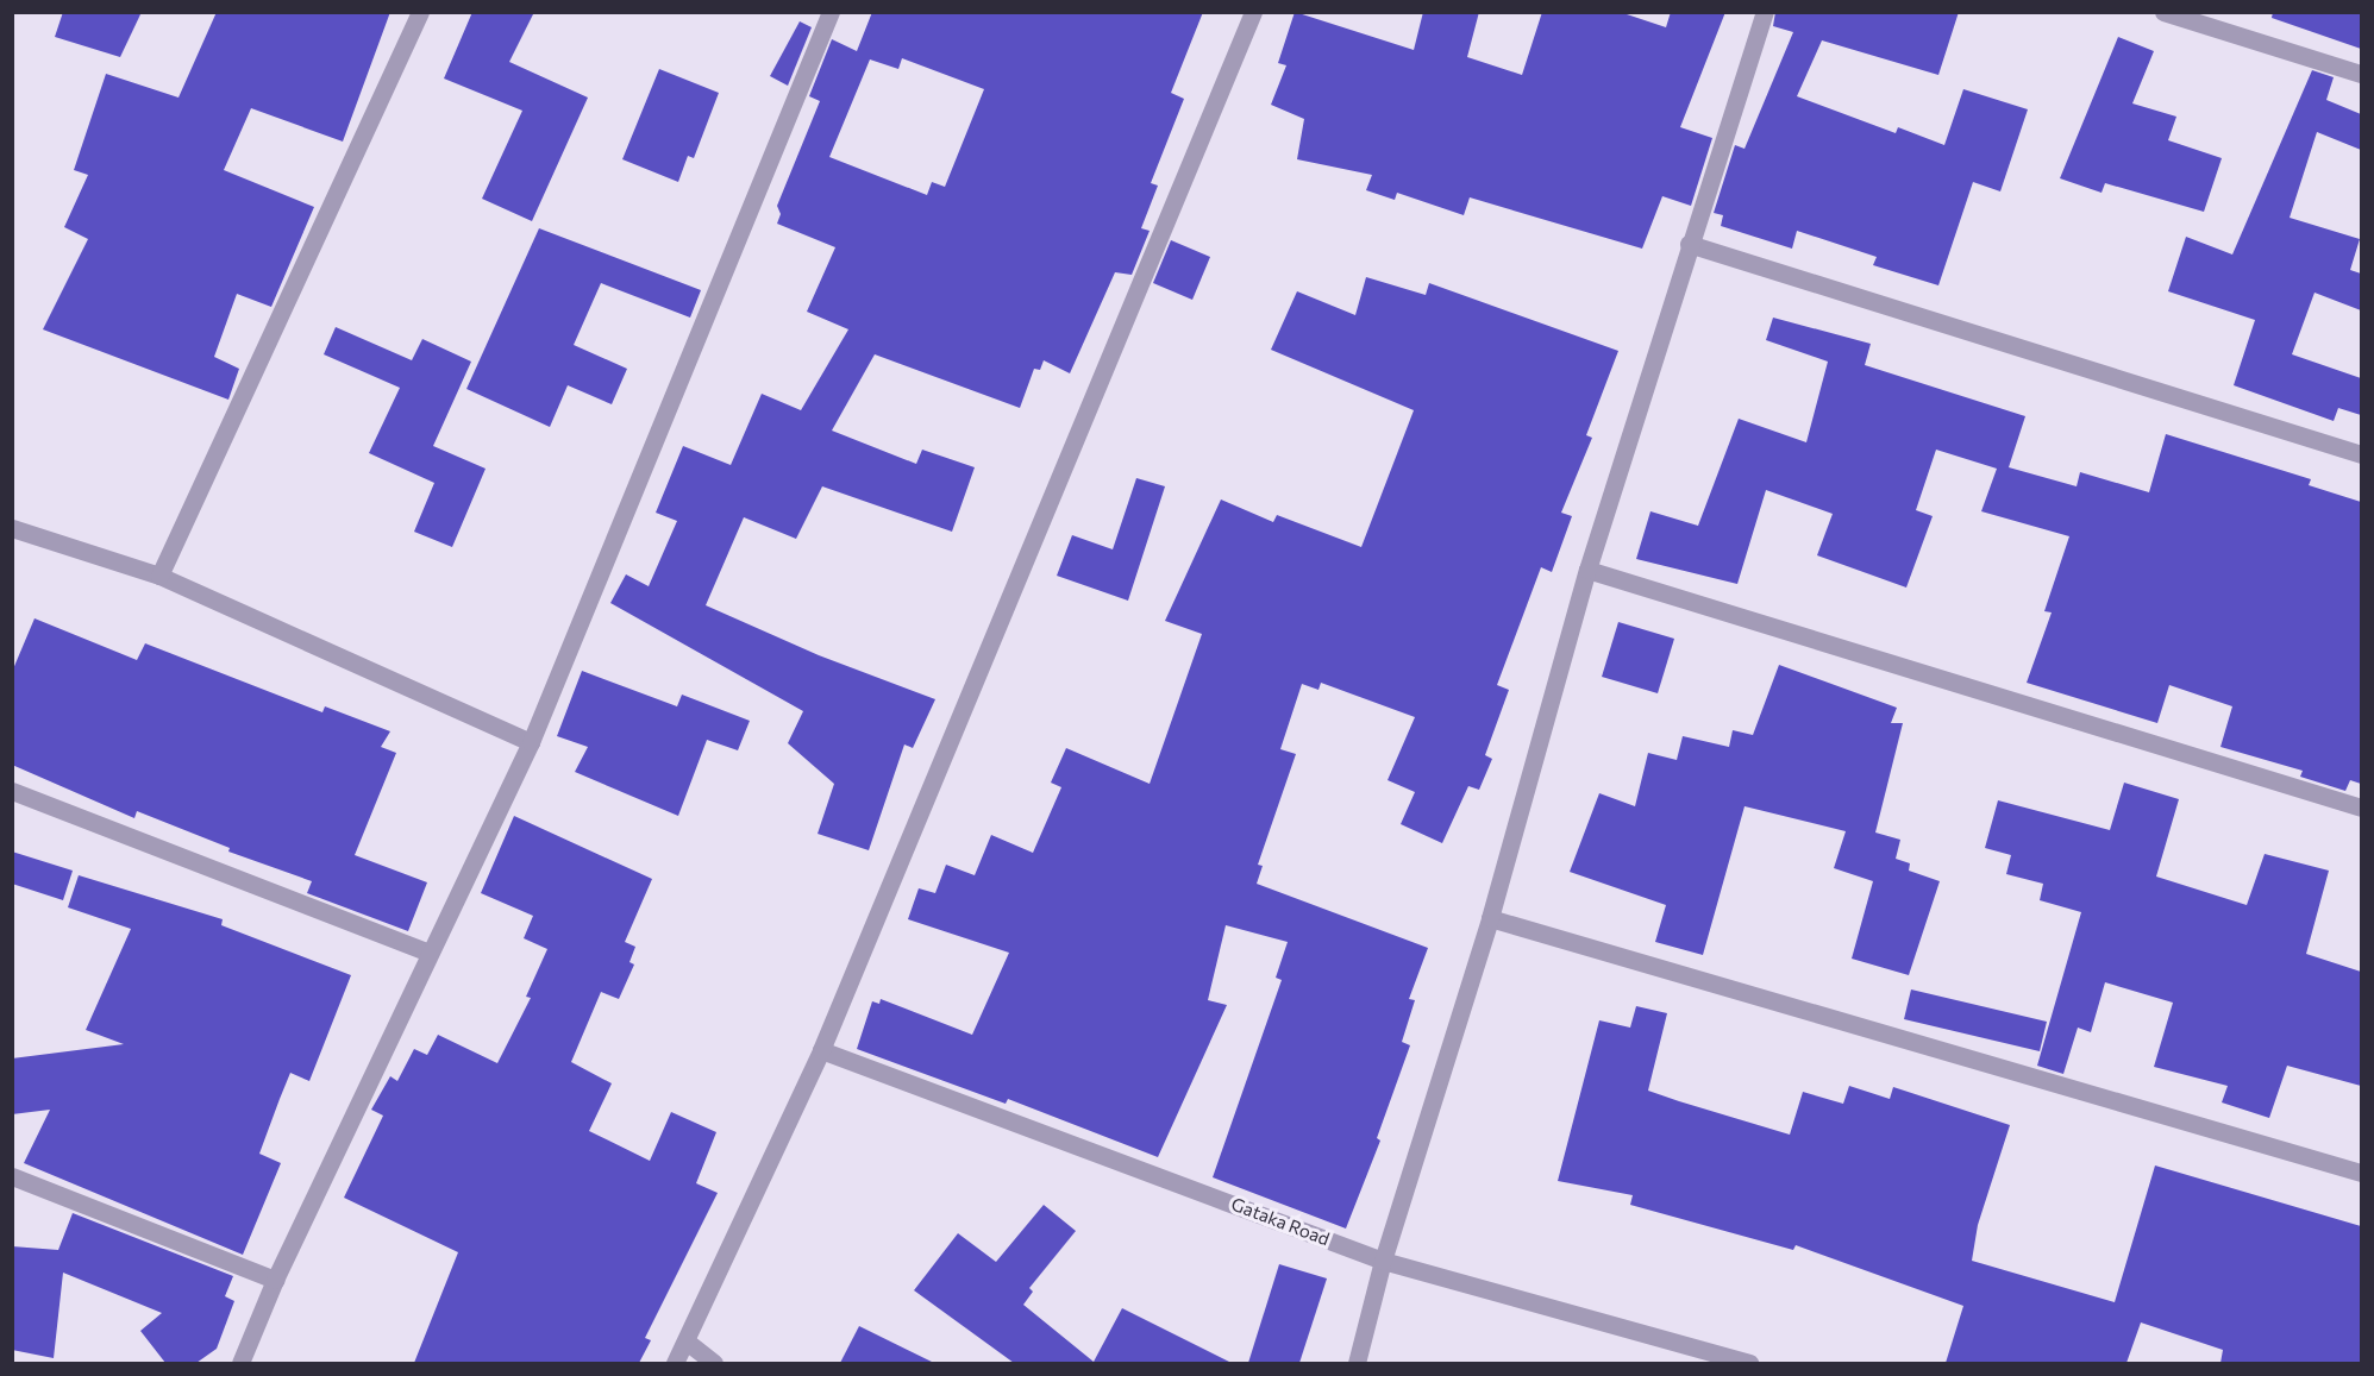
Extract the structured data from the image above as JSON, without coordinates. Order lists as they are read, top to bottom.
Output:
{
  "streets": {
    "street": ["Gataka Road"]
  }
}
